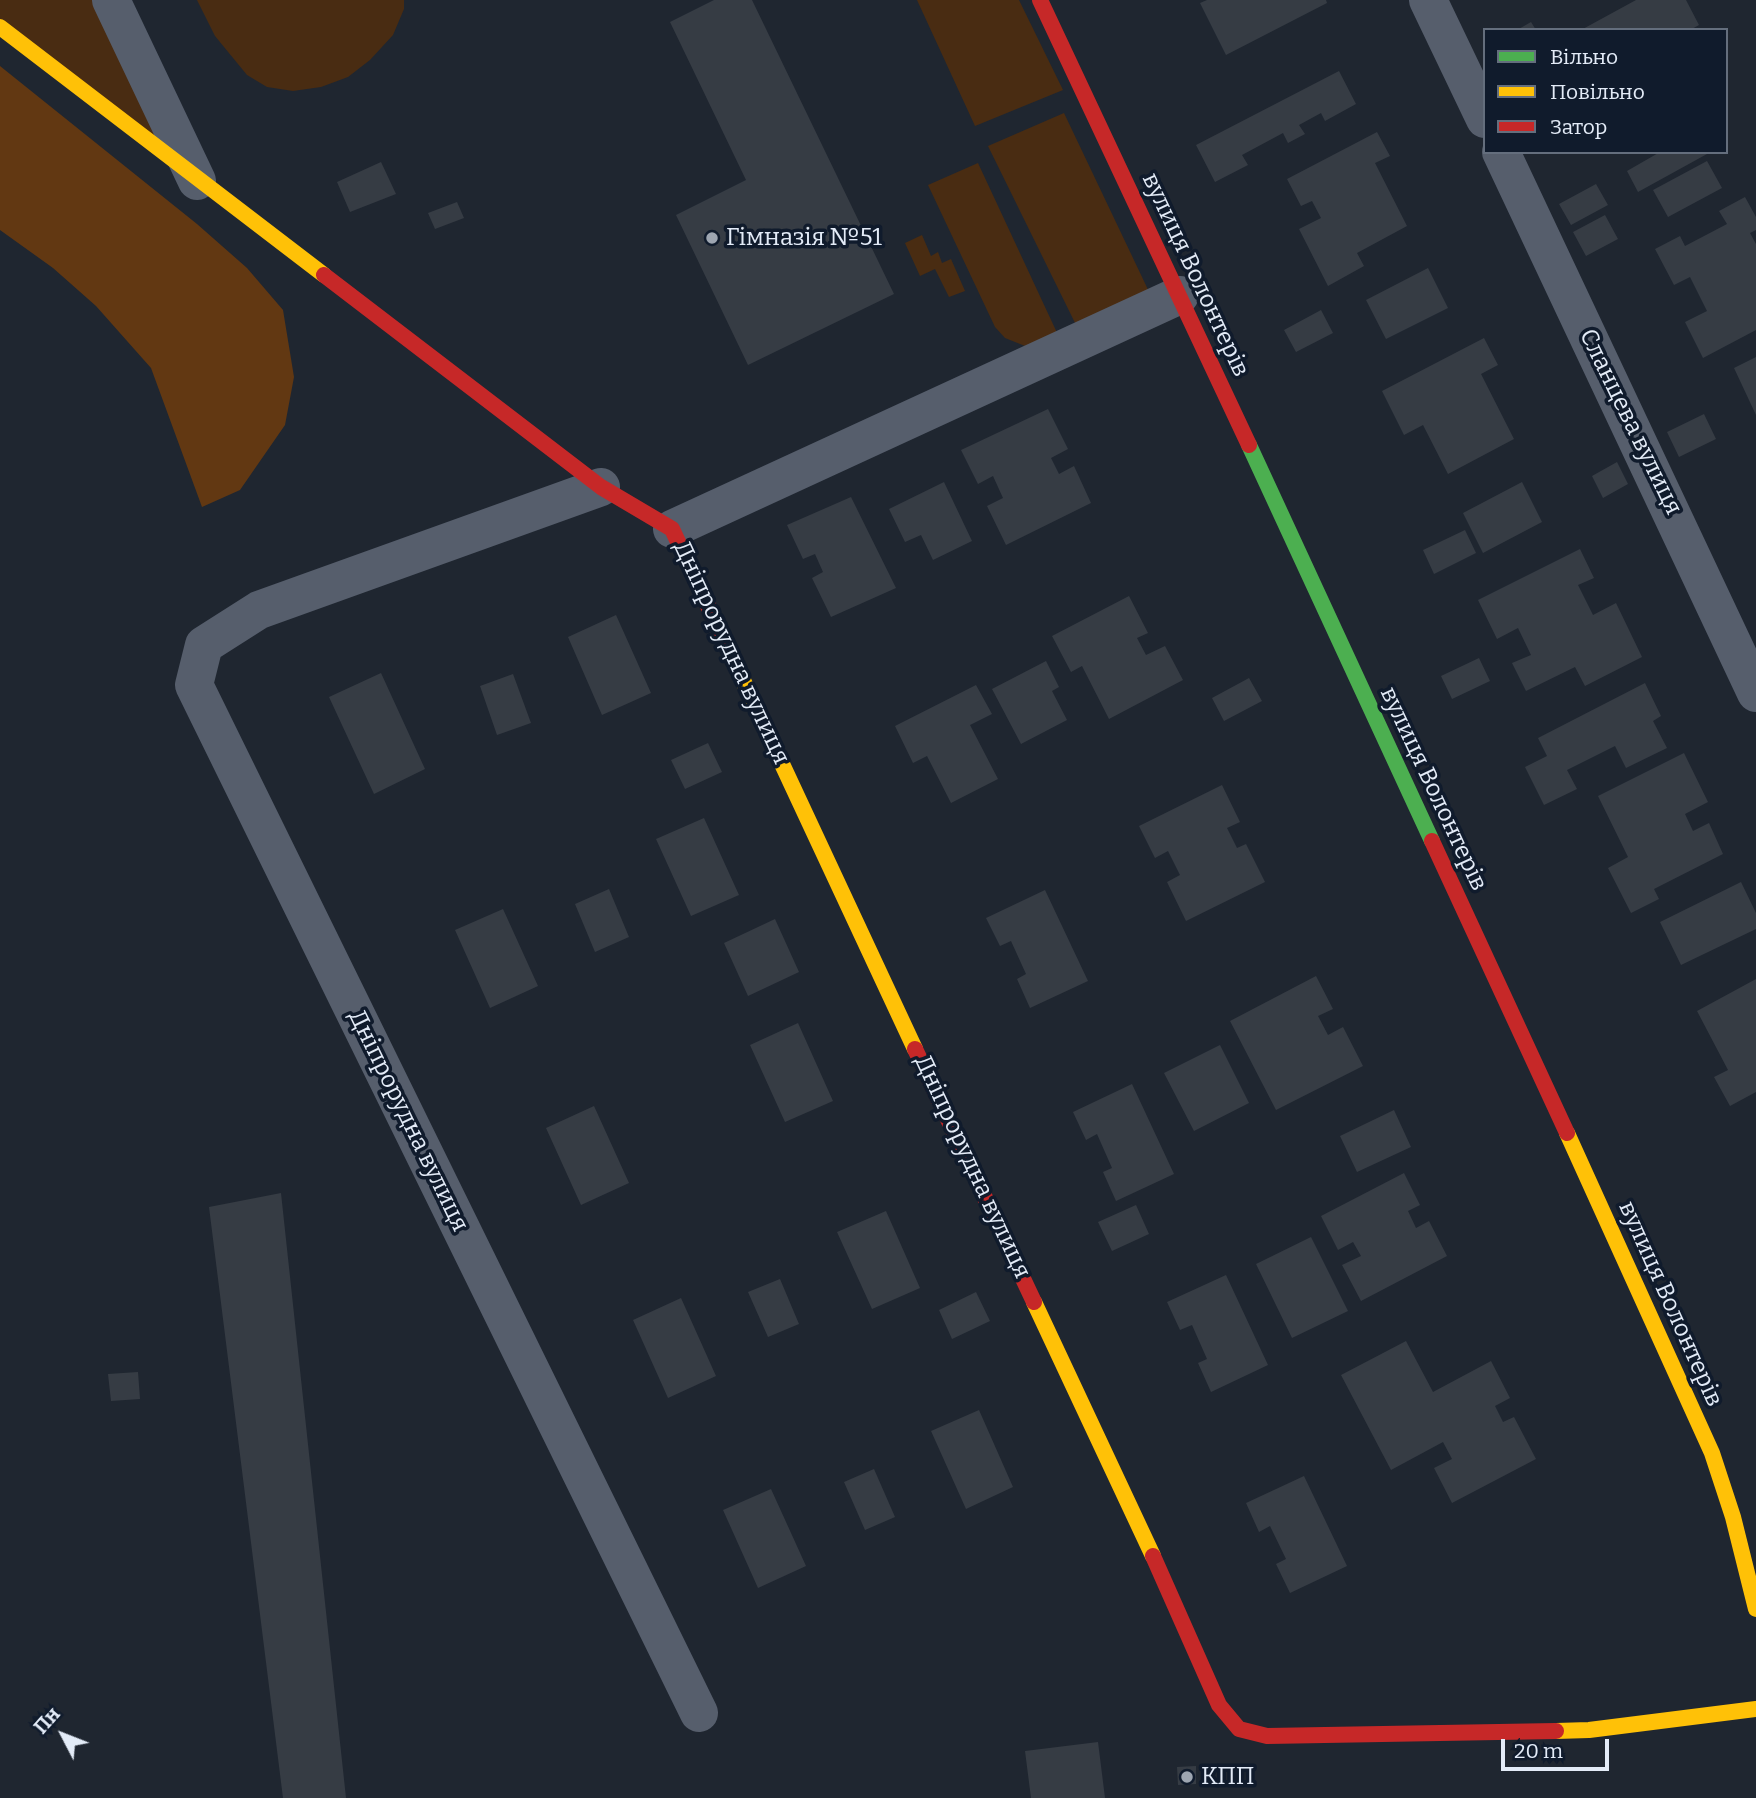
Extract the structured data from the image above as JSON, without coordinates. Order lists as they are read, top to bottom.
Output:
{
  "streets": {
    "street": ["вулиця Волонтерів", "Сланцева вулиця", "Дніпрорудна вулиця"]
  },
  "places": ["Гімназія №51", "КПП"],
  "legend": ["Вільно", "Повільно", "Затор"],
  "scale_bar": "20 m",
  "north": "top left"
}
